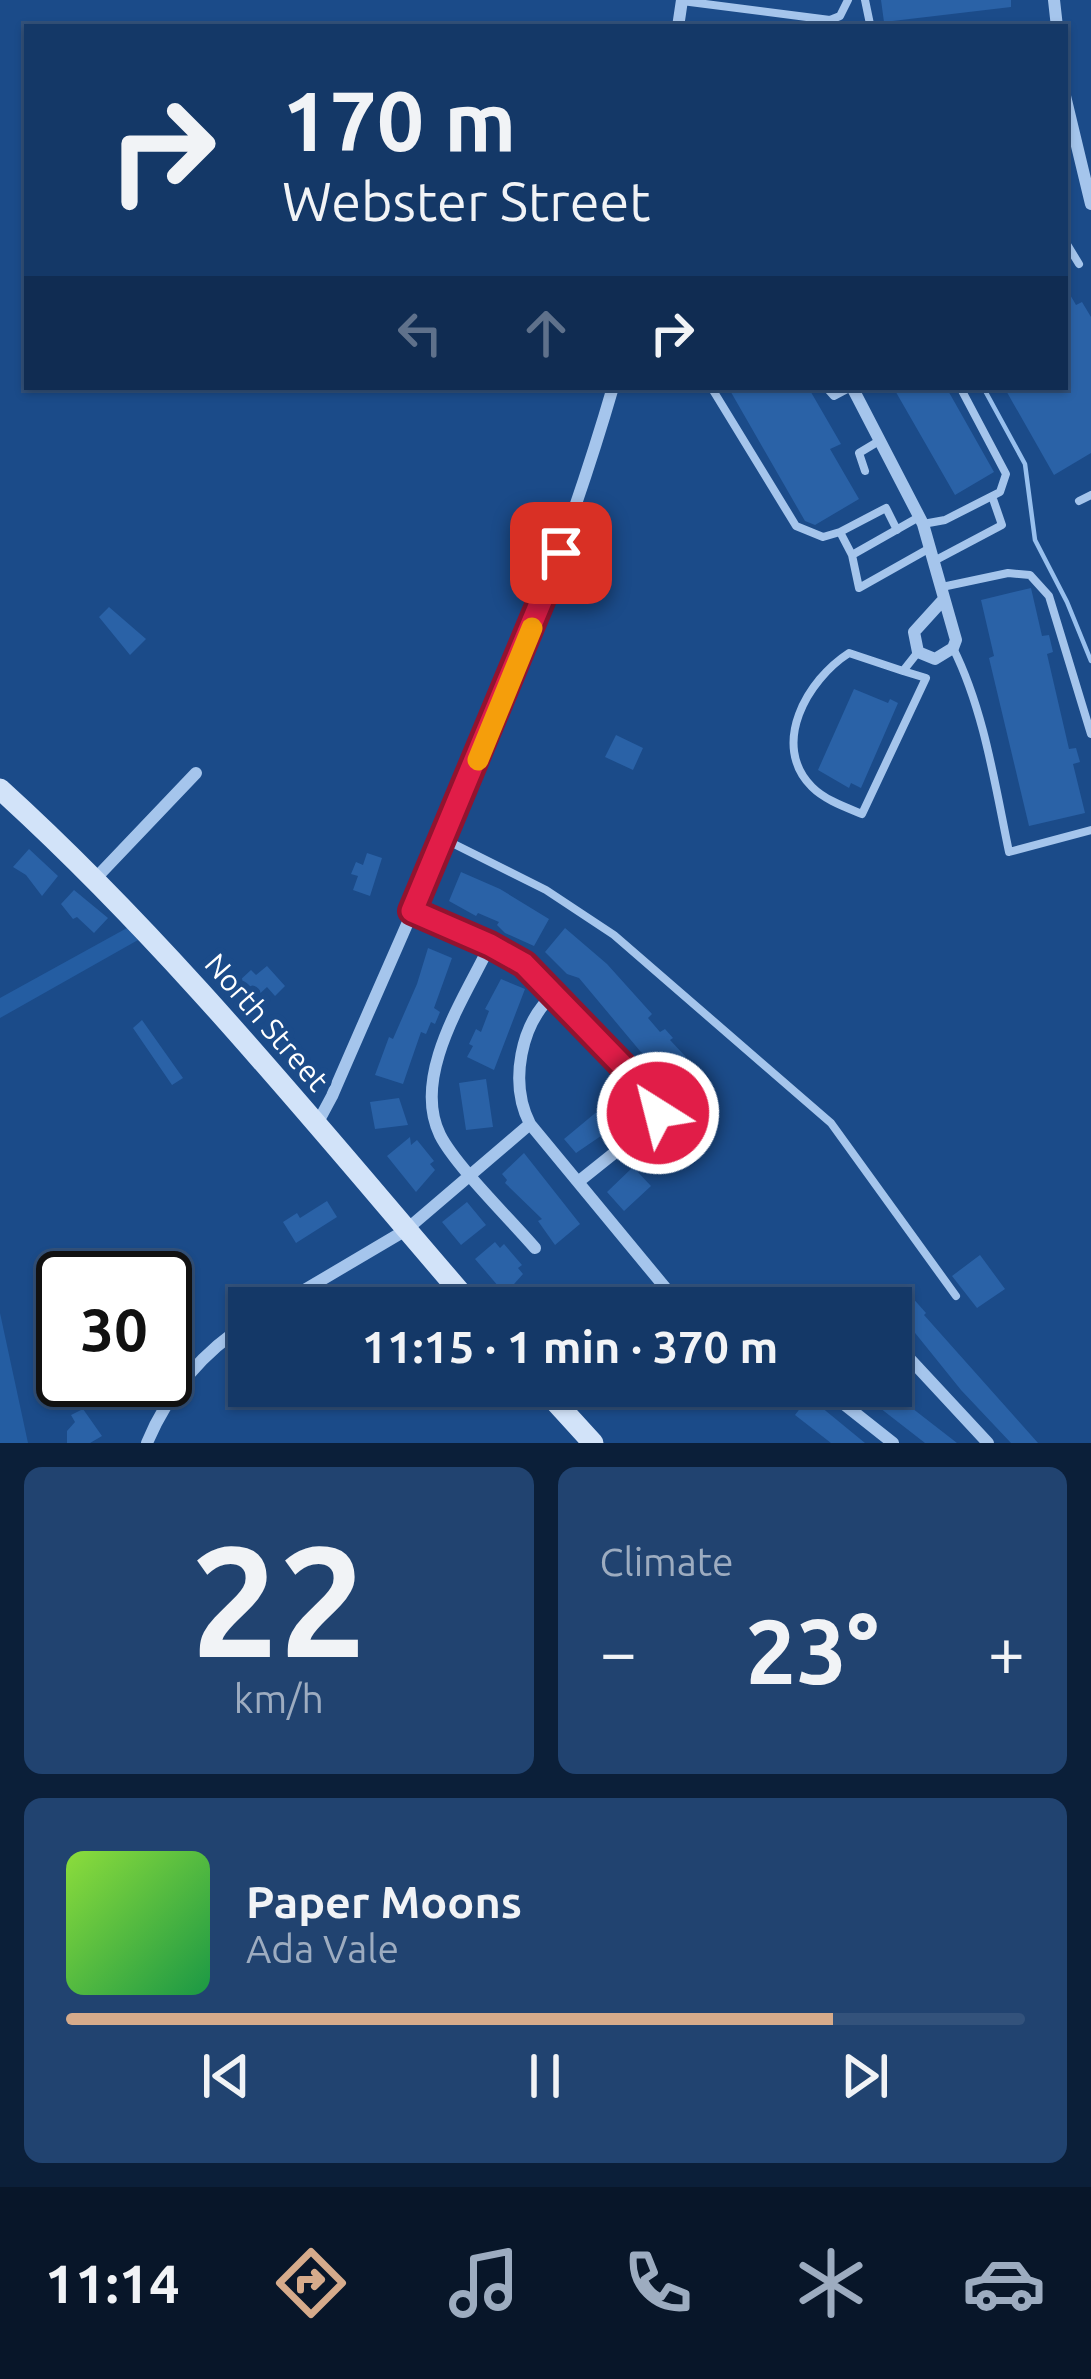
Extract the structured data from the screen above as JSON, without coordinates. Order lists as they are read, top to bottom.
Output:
{
  "streets": {
    "main road": ["North Street"]
  },
  "page": {
    "turn": ["170 m", "Webster Street"],
    "limit": "30",
    "trip": "11:15 · 1 min · 370 m",
    "tile": [
      ["22", "km/h"],
      "Climate"
    ],
    "heat": ["−", "23°", "+"],
    "song": ["Paper Moons", "Ada Vale"],
    "tabs": "11:14"
  }
}
